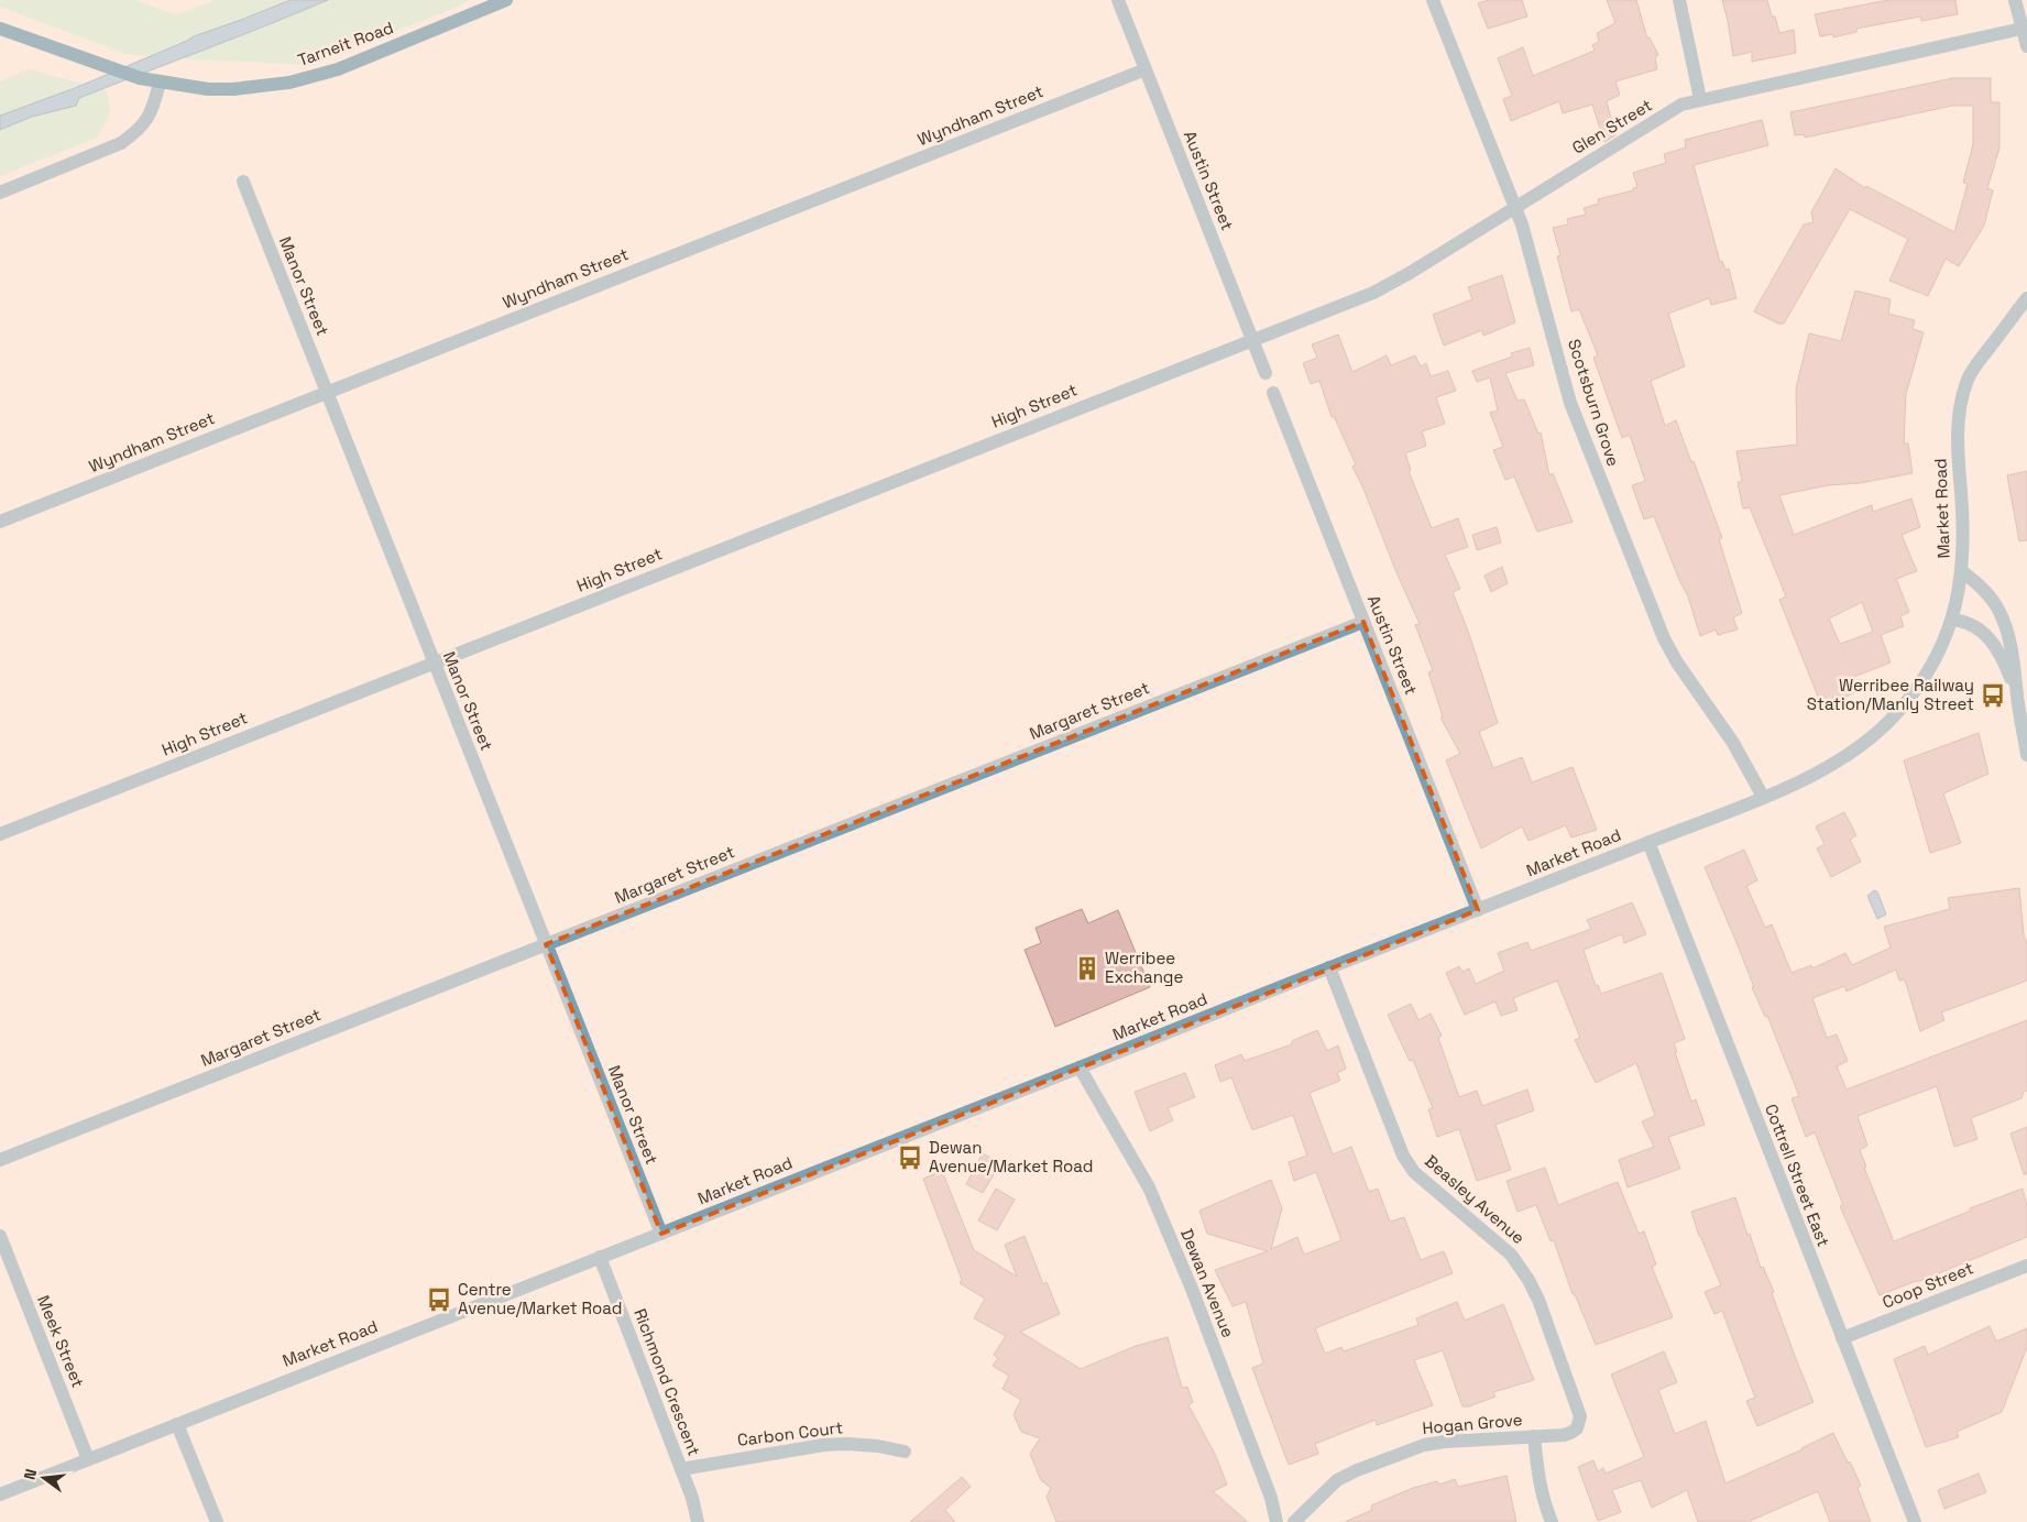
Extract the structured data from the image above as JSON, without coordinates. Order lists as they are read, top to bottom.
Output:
{
  "streets": {
    "main road": ["Tarneit Road"],
    "street": [
      "Wyndham Street",
      "Glen Street",
      "Austin Street",
      "Manor Street",
      "Scotsburn Grove",
      "High Street",
      "Market Road",
      "Margaret Street",
      "Cottrell Street East",
      "Beasley Avenue",
      "Dewan Avenue",
      "Coop Street",
      "Meek Street",
      "Richmond Crescent",
      "Hogan Grove",
      "Carbon Court"
    ]
  },
  "crossings": [
    ["Wyndham Street", "Austin Street"],
    ["Wyndham Street", "Manor Street"],
    ["Glen Street", "Austin Street"],
    ["Glen Street", "Scotsburn Grove"],
    ["Glen Street", "High Street"],
    ["Austin Street", "High Street"],
    ["Austin Street", "Market Road"],
    ["Austin Street", "Margaret Street"],
    ["Manor Street", "High Street"],
    ["Manor Street", "Market Road"],
    ["Manor Street", "Margaret Street"],
    ["Scotsburn Grove", "Market Road"],
    ["Market Road", "Cottrell Street East"],
    ["Market Road", "Beasley Avenue"],
    ["Market Road", "Dewan Avenue"],
    ["Market Road", "Meek Street"],
    ["Market Road", "Richmond Crescent"],
    ["Cottrell Street East", "Coop Street"],
    ["Beasley Avenue", "Hogan Grove"],
    ["Richmond Crescent", "Carbon Court"]
  ],
  "places": {
    "bus stop": ["Werribee Railway Station/Manly Street", "Dewan Avenue/Market Road", "Centre Avenue/Market Road"],
    "building": ["Werribee Exchange"]
  },
  "north": "left"
}
